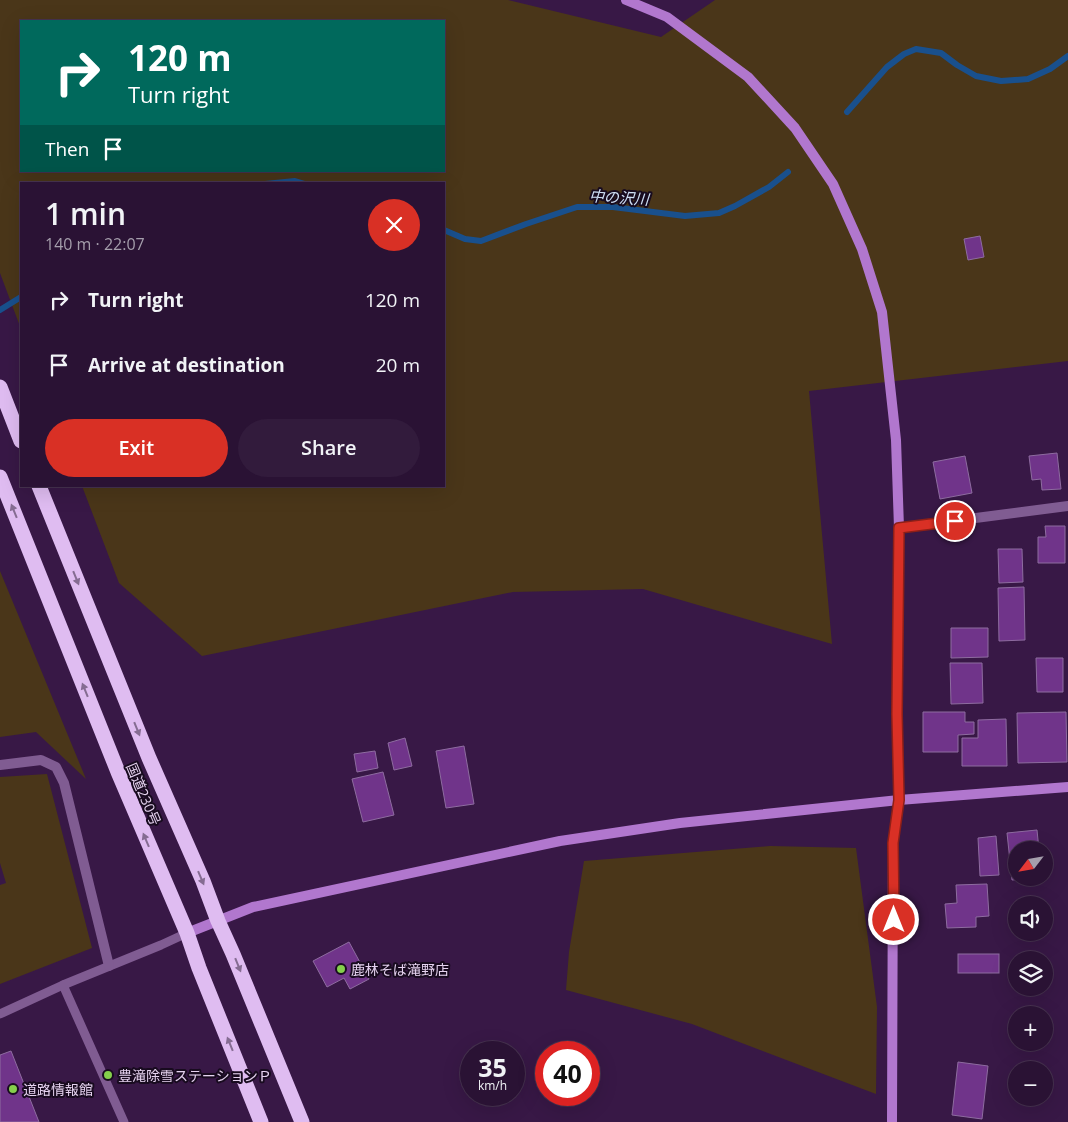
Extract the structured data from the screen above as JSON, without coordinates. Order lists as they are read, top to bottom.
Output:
{
  "streets": {
    "highway": ["国道230号"]
  },
  "water": ["中の沢川"],
  "places": ["鹿林そば滝野店", "豊滝除雪ステーションＰ", "道路情報館"],
  "north": "bottom left",
  "page": {
    "turn": ["120 m", "Turn right"],
    "then": "Then",
    "heading": ["1 min", "140 m · 22:07"],
    "list": [
      {
        "name": "Turn right",
        "value": "120 m"
      },
      {
        "name": "Arrive at destination",
        "value": "20 m"
      }
    ],
    "buttons": ["Exit", "Share"],
    "map_buttons": ["+", "−"],
    "speed": "35 km/h",
    "limit": "40"
  }
}
